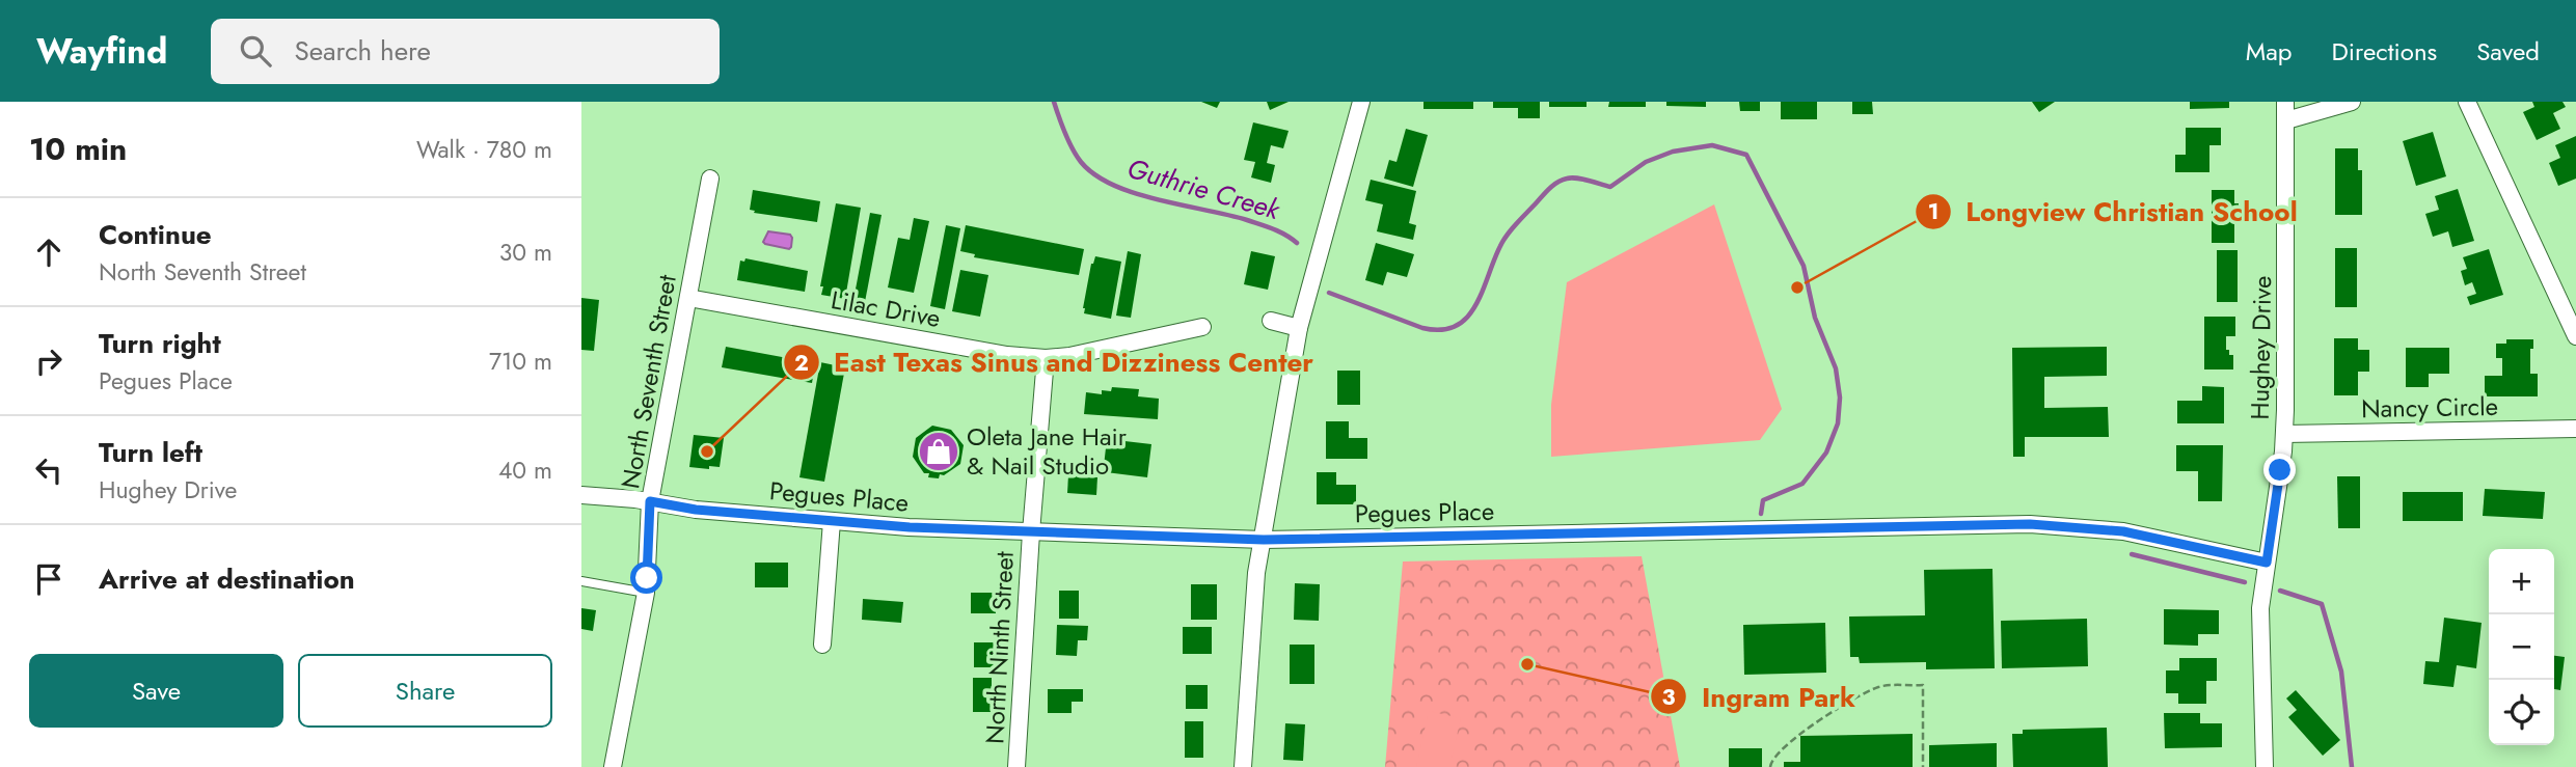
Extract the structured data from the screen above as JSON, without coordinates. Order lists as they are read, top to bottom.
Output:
{
  "streets": {
    "street": [
      "Lilac Drive",
      "Hughey Drive",
      "North Seventh Street",
      "Nancy Circle",
      "Pegues Place",
      "North Ninth Street"
    ]
  },
  "crossings": [
    ["Lilac Drive", "North Seventh Street"],
    ["Lilac Drive", "North Ninth Street"],
    ["Hughey Drive", "Nancy Circle"],
    ["Hughey Drive", "Pegues Place"],
    ["North Seventh Street", "Pegues Place"],
    ["Pegues Place", "North Ninth Street"]
  ],
  "water": ["Guthrie Creek"],
  "places": {
    "other": ["Longview Christian School", "East Texas Sinus and Dizziness Center", "Ingram Park"],
    "shop": ["Oleta Jane Hair & Nail Studio"]
  },
  "page": {
    "header": "Wayfind",
    "search": "Search here",
    "nav": ["Map", "Directions", "Saved"],
    "heading": ["10 min", "Walk · 780 m"],
    "list": [
      ["Continue", "North Seventh Street", "30 m"],
      ["Turn right", "Pegues Place", "710 m"],
      ["Turn left", "Hughey Drive", "40 m"],
      "Arrive at destination"
    ],
    "map_buttons": ["+", "−"],
    "buttons": ["Save", "Share"]
  }
}
